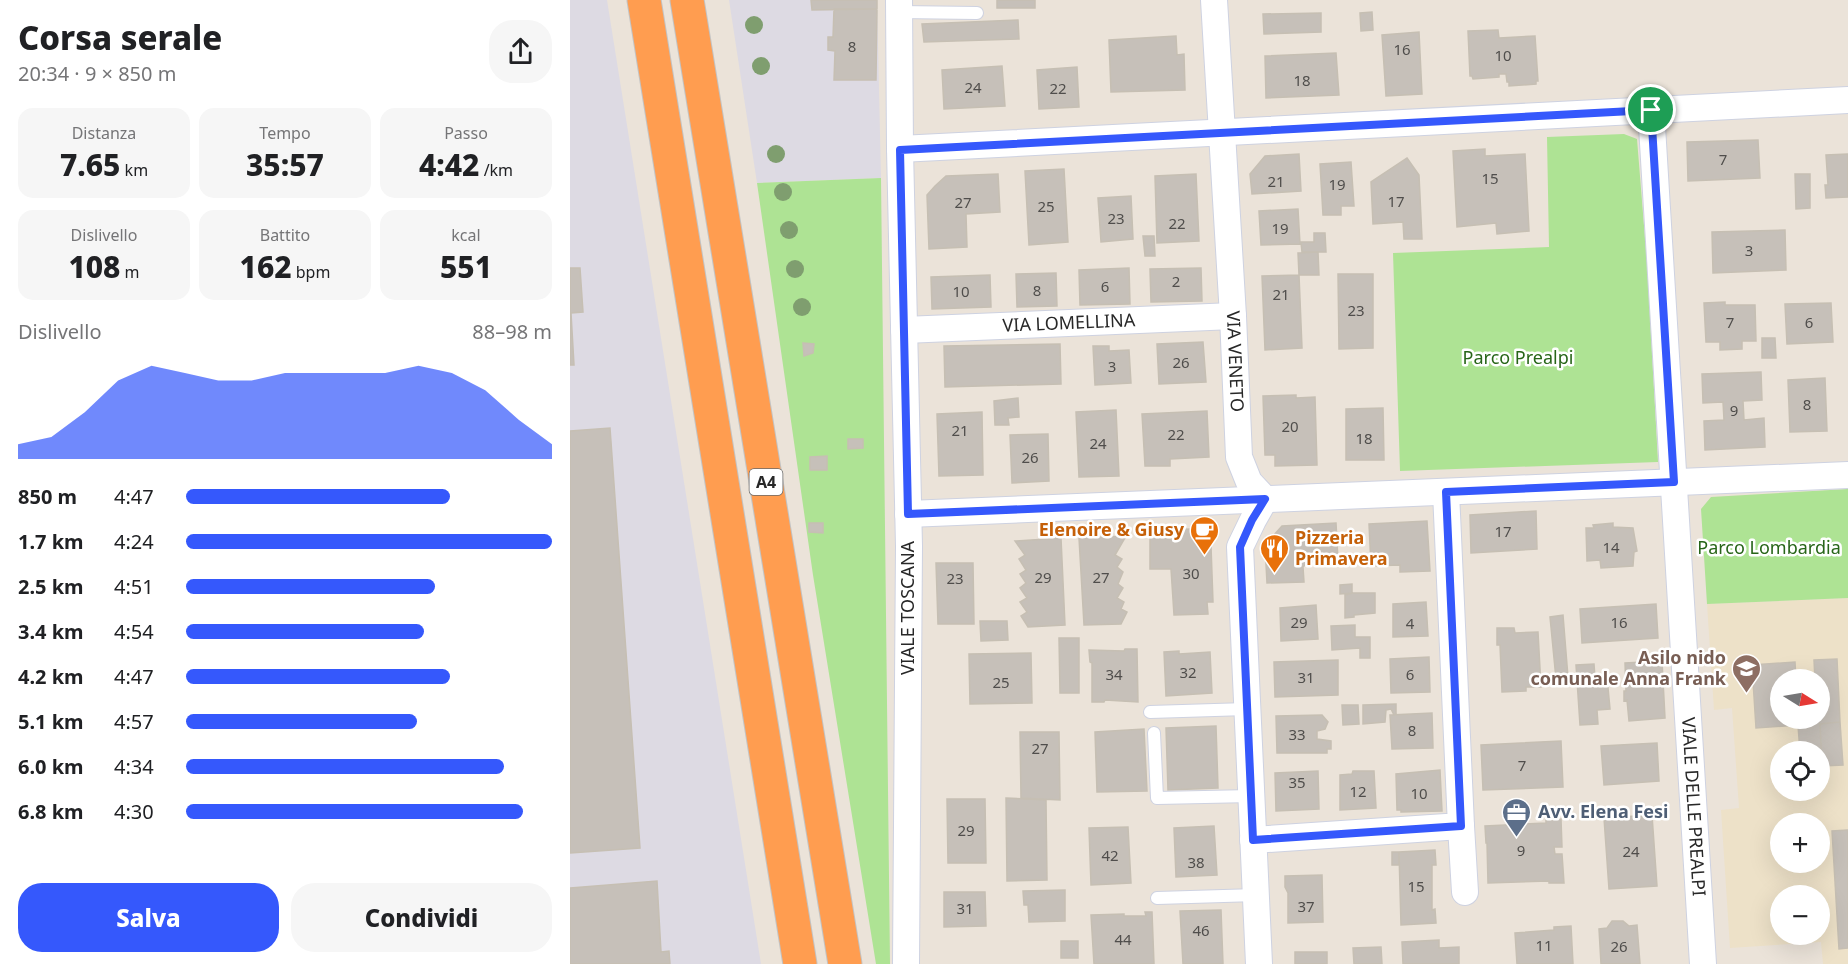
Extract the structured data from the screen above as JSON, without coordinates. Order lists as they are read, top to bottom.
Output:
{
  "streets": {
    "highway": ["A4"],
    "street": [
      "VIA LOMELLINA",
      "VIA VENETO",
      "VIALE TOSCANA",
      "VIALE DELLE PREALPI"
    ]
  },
  "crossings": [
    ["VIA LOMELLINA", "VIA VENETO"],
    ["VIA LOMELLINA", "VIALE TOSCANA"]
  ],
  "parks": ["Parco Prealpi", "Parco Lombardia"],
  "places": {
    "cafe": ["Elenoire & Giusy"],
    "restaurant": ["Pizzeria Primavera"],
    "school or university": ["Asilo nido comunale Anna Frank"],
    "office": ["Avv. Elena Fesi"]
  },
  "house_numbers": [
    "8",
    "16",
    "10",
    "18",
    "24",
    "22",
    "7",
    "15",
    "21",
    "19",
    "17",
    "27",
    "25",
    "23",
    "22",
    "19",
    "3",
    "2",
    "6",
    "8",
    "10",
    "21",
    "23",
    "7",
    "6",
    "26",
    "3",
    "8",
    "9",
    "20",
    "21",
    "22",
    "18",
    "24",
    "26",
    "17",
    "14",
    "30",
    "29",
    "27",
    "23",
    "29",
    "16",
    "4",
    "32",
    "34",
    "6",
    "31",
    "25",
    "8",
    "33",
    "27",
    "7",
    "35",
    "12",
    "10",
    "29",
    "9",
    "24",
    "42",
    "38",
    "15",
    "37",
    "31",
    "46",
    "44",
    "11",
    "26"
  ],
  "north": "right",
  "page": {
    "heading": ["Corsa serale", "20:34 · 9 × 850 m"],
    "stats": [
      ["Distanza", "7.65 km"],
      ["Tempo", "35:57"],
      ["Passo", "4:42 /km"],
      ["Dislivello", "108 m"],
      ["Battito", "162 bpm"],
      ["kcal", "551"]
    ],
    "chart": ["Dislivello", "88–98 m"],
    "list": [
      {
        "name": "850 m",
        "note": "4:47"
      },
      {
        "name": "1.7 km",
        "note": "4:24"
      },
      {
        "name": "2.5 km",
        "note": "4:51"
      },
      {
        "name": "3.4 km",
        "note": "4:54"
      },
      {
        "name": "4.2 km",
        "note": "4:47"
      },
      {
        "name": "5.1 km",
        "note": "4:57"
      },
      {
        "name": "6.0 km",
        "note": "4:34"
      },
      {
        "name": "6.8 km",
        "note": "4:30"
      }
    ],
    "map_buttons": ["+", "−"],
    "buttons": ["Salva", "Condividi"]
  }
}
